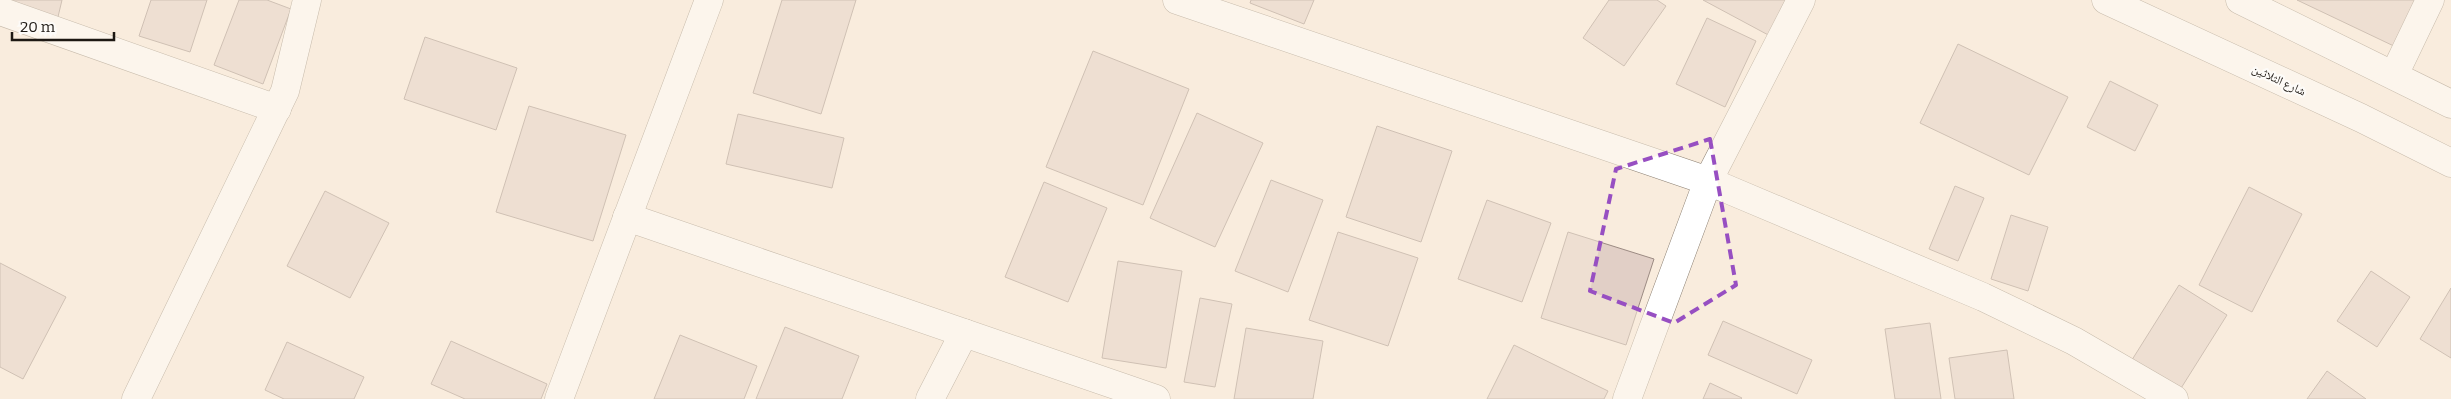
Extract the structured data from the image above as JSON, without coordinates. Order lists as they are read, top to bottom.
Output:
{
  "streets": {
    "street": ["شارع الثلاثين"]
  },
  "scale_bar": "20 m"
}
